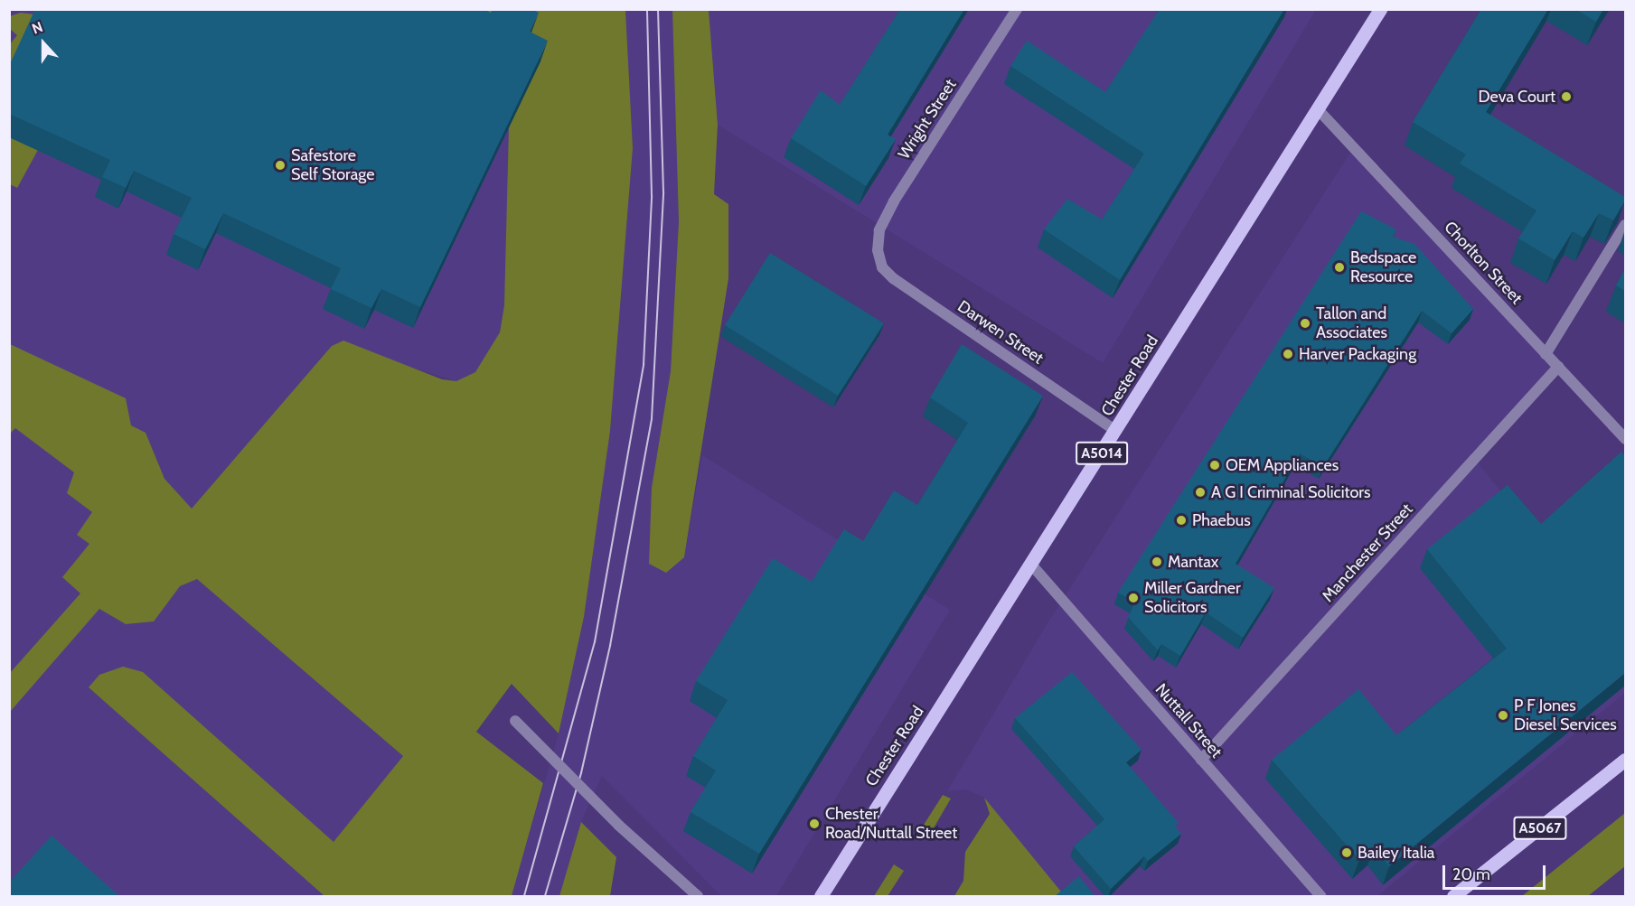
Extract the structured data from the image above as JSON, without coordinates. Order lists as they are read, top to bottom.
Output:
{
  "streets": {
    "main road": ["Chester Road", "A5014", "A5067"],
    "street": [
      "Wright Street",
      "Chorlton Street",
      "Darwen Street",
      "Manchester Street",
      "Nuttall Street"
    ]
  },
  "crossings": [
    ["Wright Street", "Darwen Street"],
    ["Chorlton Street", "Chester Road"],
    ["Chorlton Street", "Manchester Street"],
    ["Darwen Street", "Chester Road"],
    ["Chester Road", "Nuttall Street"],
    ["Manchester Street", "Nuttall Street"]
  ],
  "places": [
    "Deva Court",
    "Safestore Self Storage",
    "Bedspace Resource",
    "Tallon and Associates",
    "Harver Packaging",
    "OEM Appliances",
    "A G I Criminal Solicitors",
    "Phaebus",
    "Mantax",
    "Miller Gardner Solicitors",
    "P F Jones Diesel Services",
    "Chester Road/Nuttall Street",
    "Bailey Italia"
  ],
  "scale_bar": "20 m",
  "north": "top"
}
